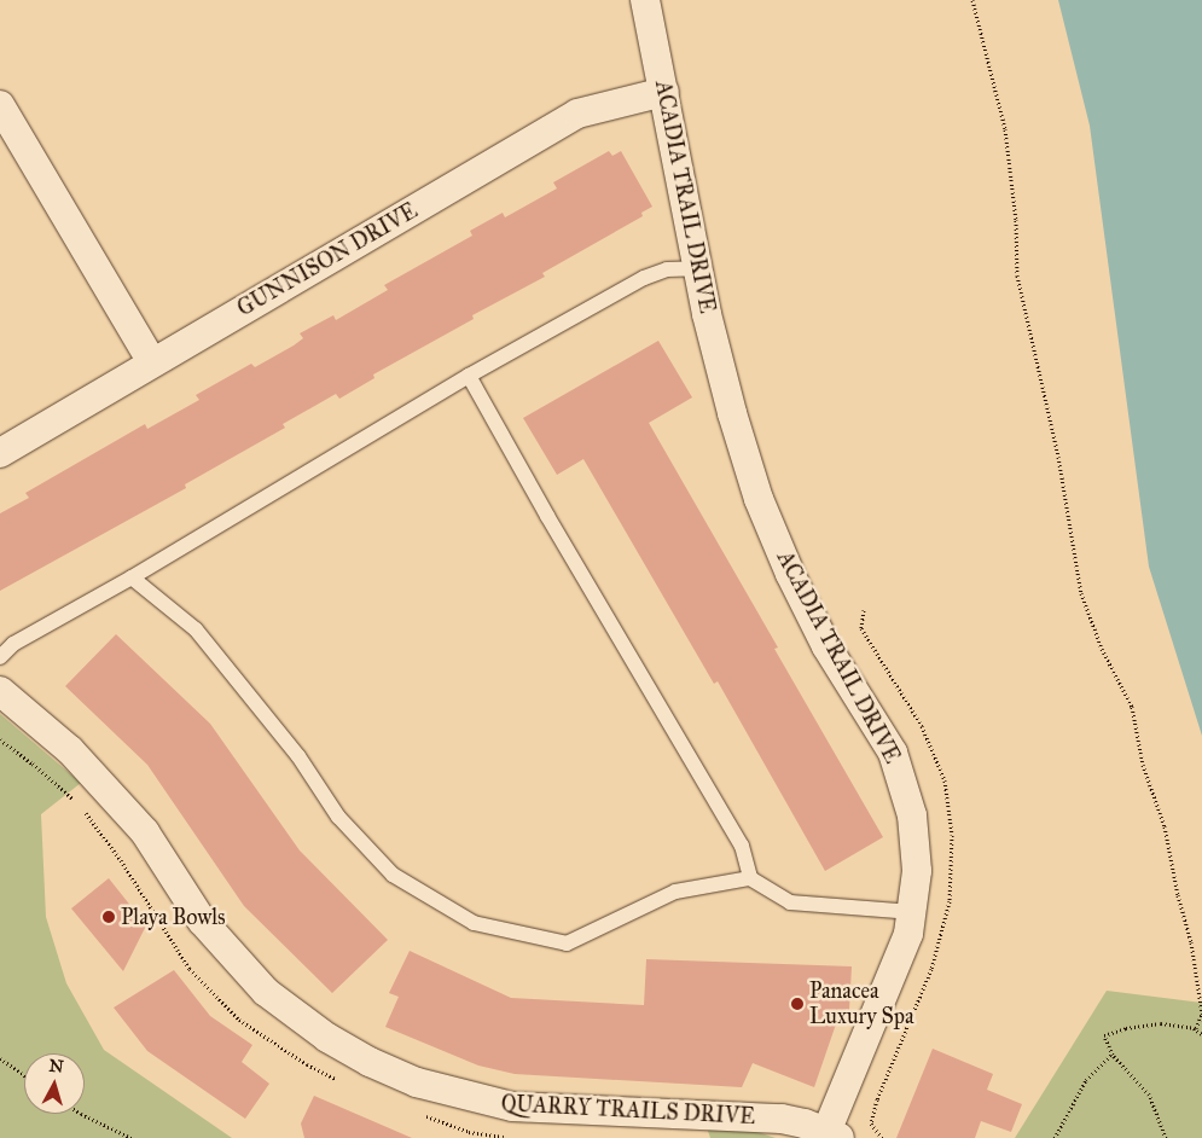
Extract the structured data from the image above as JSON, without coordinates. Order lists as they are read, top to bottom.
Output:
{
  "streets": {
    "street": ["ACADIA TRAIL DRIVE", "GUNNISON DRIVE", "QUARRY TRAILS DRIVE"]
  },
  "crossings": [
    ["ACADIA TRAIL DRIVE", "GUNNISON DRIVE"],
    ["ACADIA TRAIL DRIVE", "QUARRY TRAILS DRIVE"]
  ],
  "places": ["Playa Bowls", "Panacea Luxury Spa"],
  "north": "top"
}
